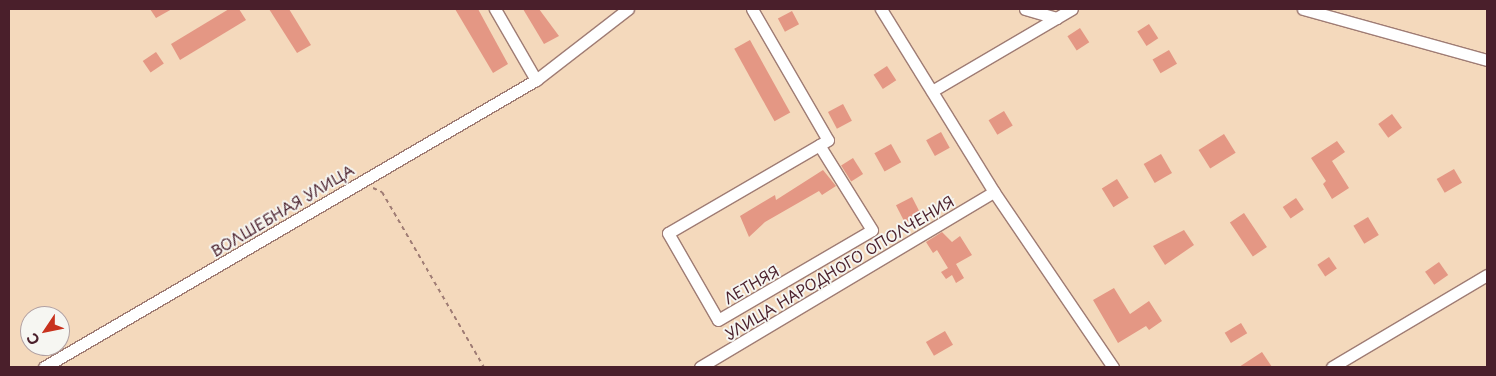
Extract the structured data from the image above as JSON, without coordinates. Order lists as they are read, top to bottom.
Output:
{
  "streets": {
    "street": ["ВОЛШЕБНАЯ УЛИЦА", "УЛИЦА НАРОДНОГО ОПОЛЧЕНИЯ", "ЛЕТНЯЯ"]
  },
  "north": "bottom left"
}
